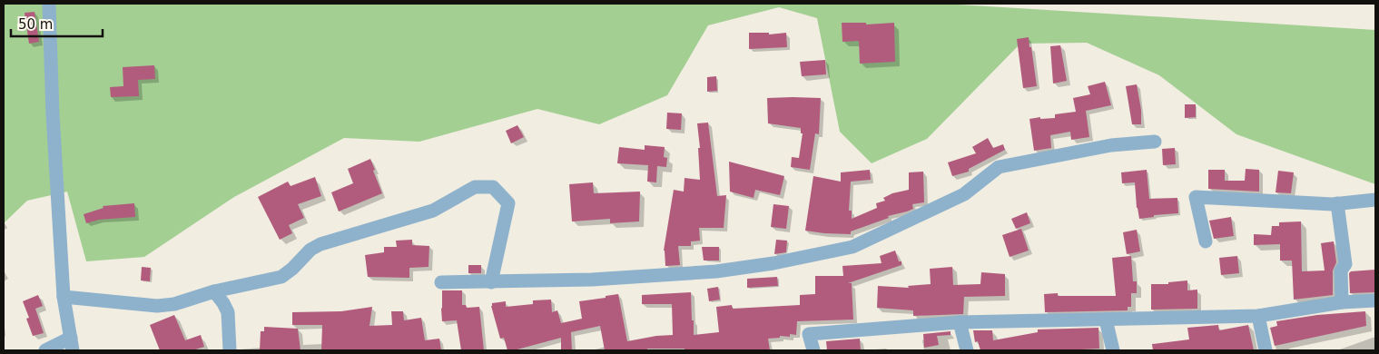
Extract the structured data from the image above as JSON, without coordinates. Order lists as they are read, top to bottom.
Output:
{
  "scale_bar": "50 m"
}
